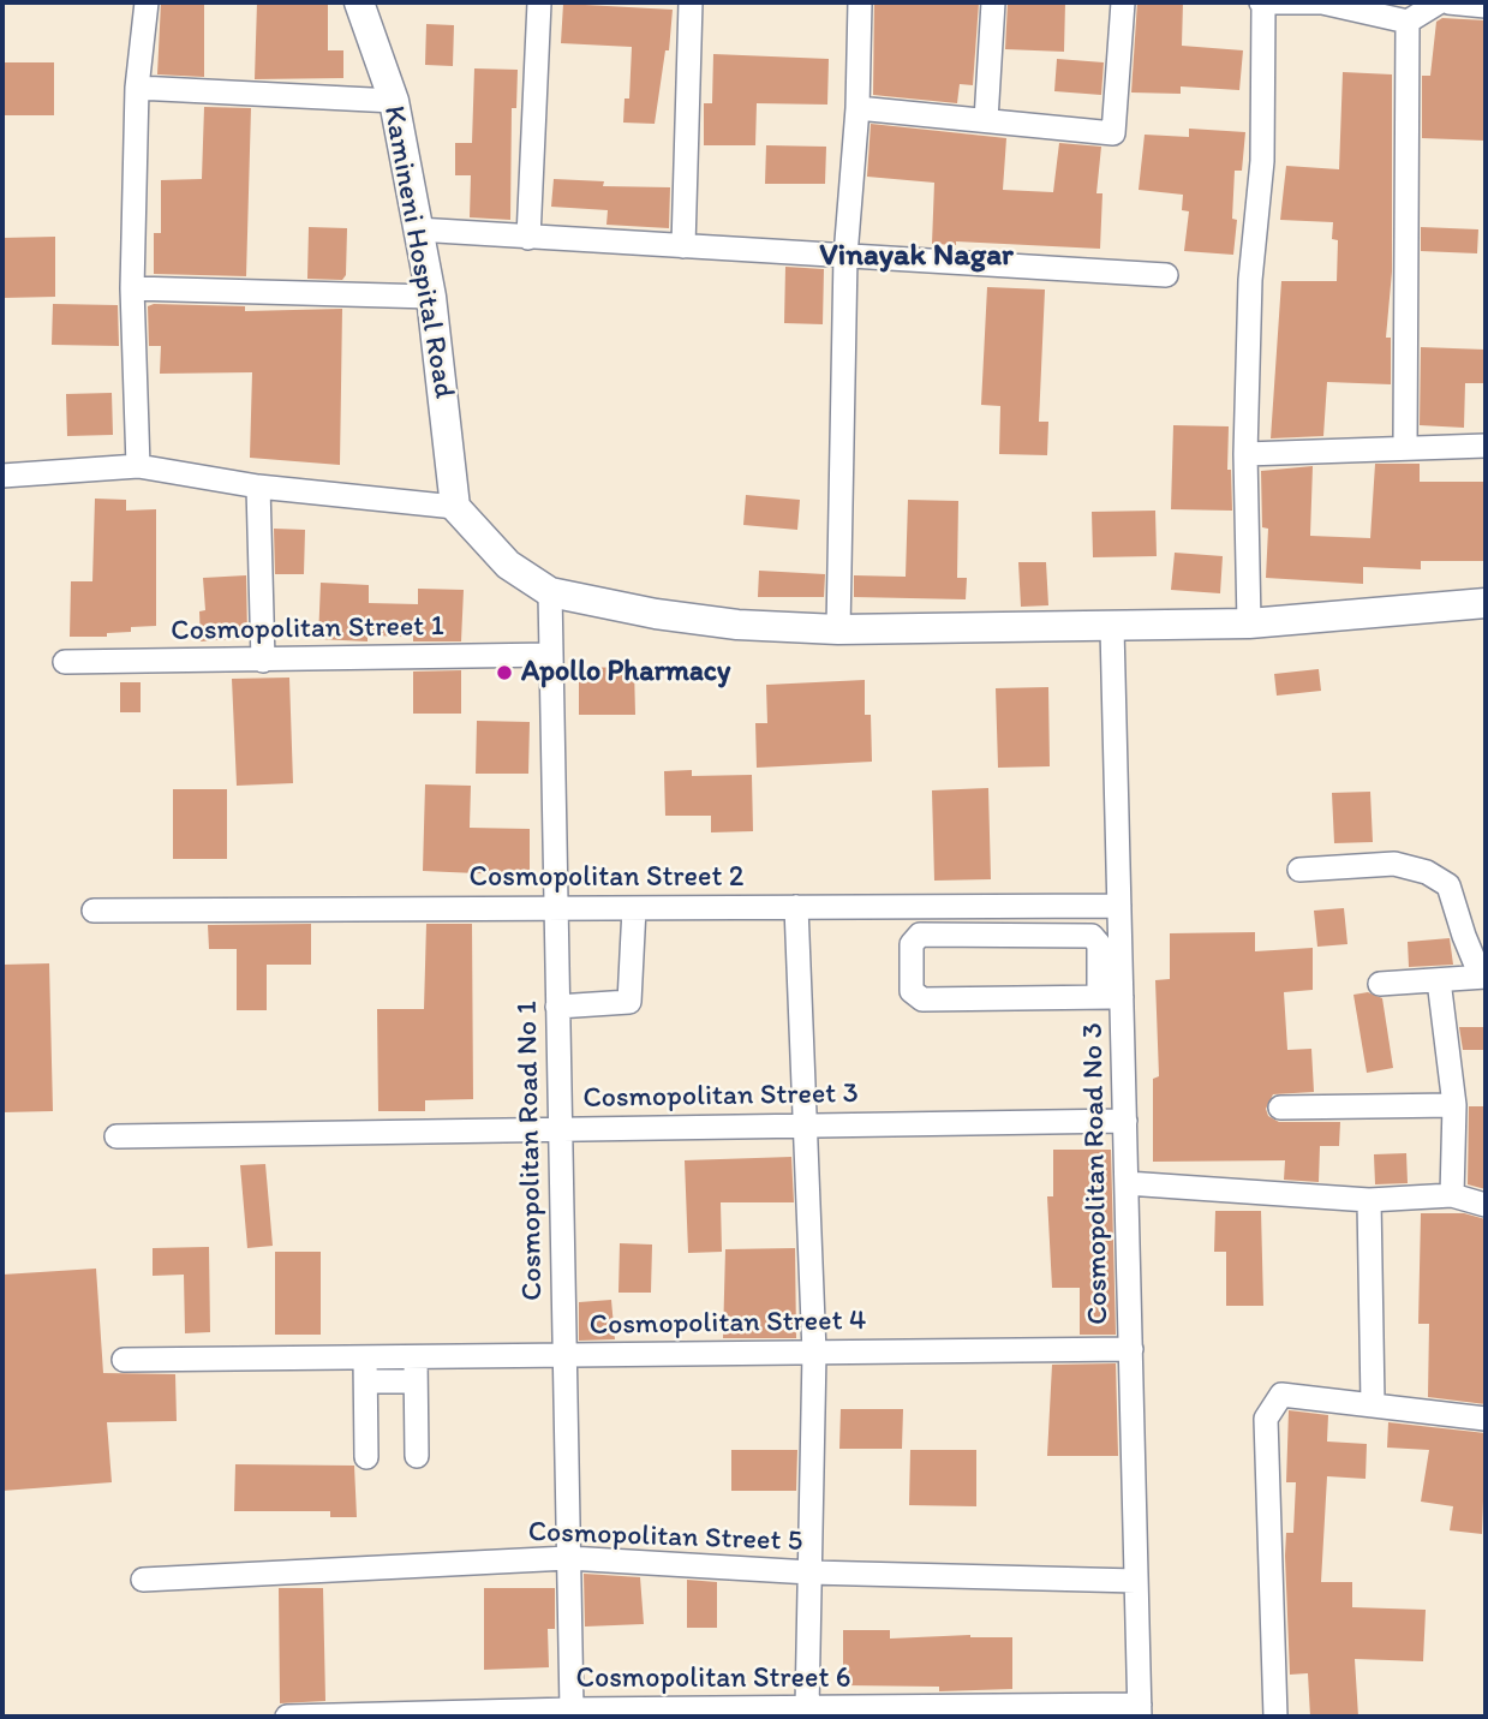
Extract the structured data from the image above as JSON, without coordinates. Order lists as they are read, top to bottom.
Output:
{
  "streets": {
    "street": [
      "Kamineni Hospital Road",
      "Cosmopolitan Street 1",
      "Cosmopolitan Street 2",
      "Cosmopolitan Street 3",
      "Cosmopolitan Road No 1",
      "Cosmopolitan Road No 3",
      "Cosmopolitan Street 4",
      "Cosmopolitan Street 5",
      "Cosmopolitan Street 6"
    ]
  },
  "crossings": [
    ["Cosmopolitan Street 1", "Cosmopolitan Road No 1"],
    ["Cosmopolitan Street 2", "Cosmopolitan Road No 1"],
    ["Cosmopolitan Street 2", "Cosmopolitan Road No 3"],
    ["Cosmopolitan Street 3", "Cosmopolitan Road No 1"],
    ["Cosmopolitan Street 3", "Cosmopolitan Road No 3"],
    ["Cosmopolitan Road No 1", "Cosmopolitan Street 4"],
    ["Cosmopolitan Road No 1", "Cosmopolitan Street 5"],
    ["Cosmopolitan Road No 1", "Cosmopolitan Street 6"],
    ["Cosmopolitan Road No 3", "Cosmopolitan Street 4"],
    ["Cosmopolitan Road No 3", "Cosmopolitan Street 5"],
    ["Cosmopolitan Road No 3", "Cosmopolitan Street 6"]
  ],
  "districts": ["Vinayak Nagar"],
  "places": ["Apollo Pharmacy"]
}
